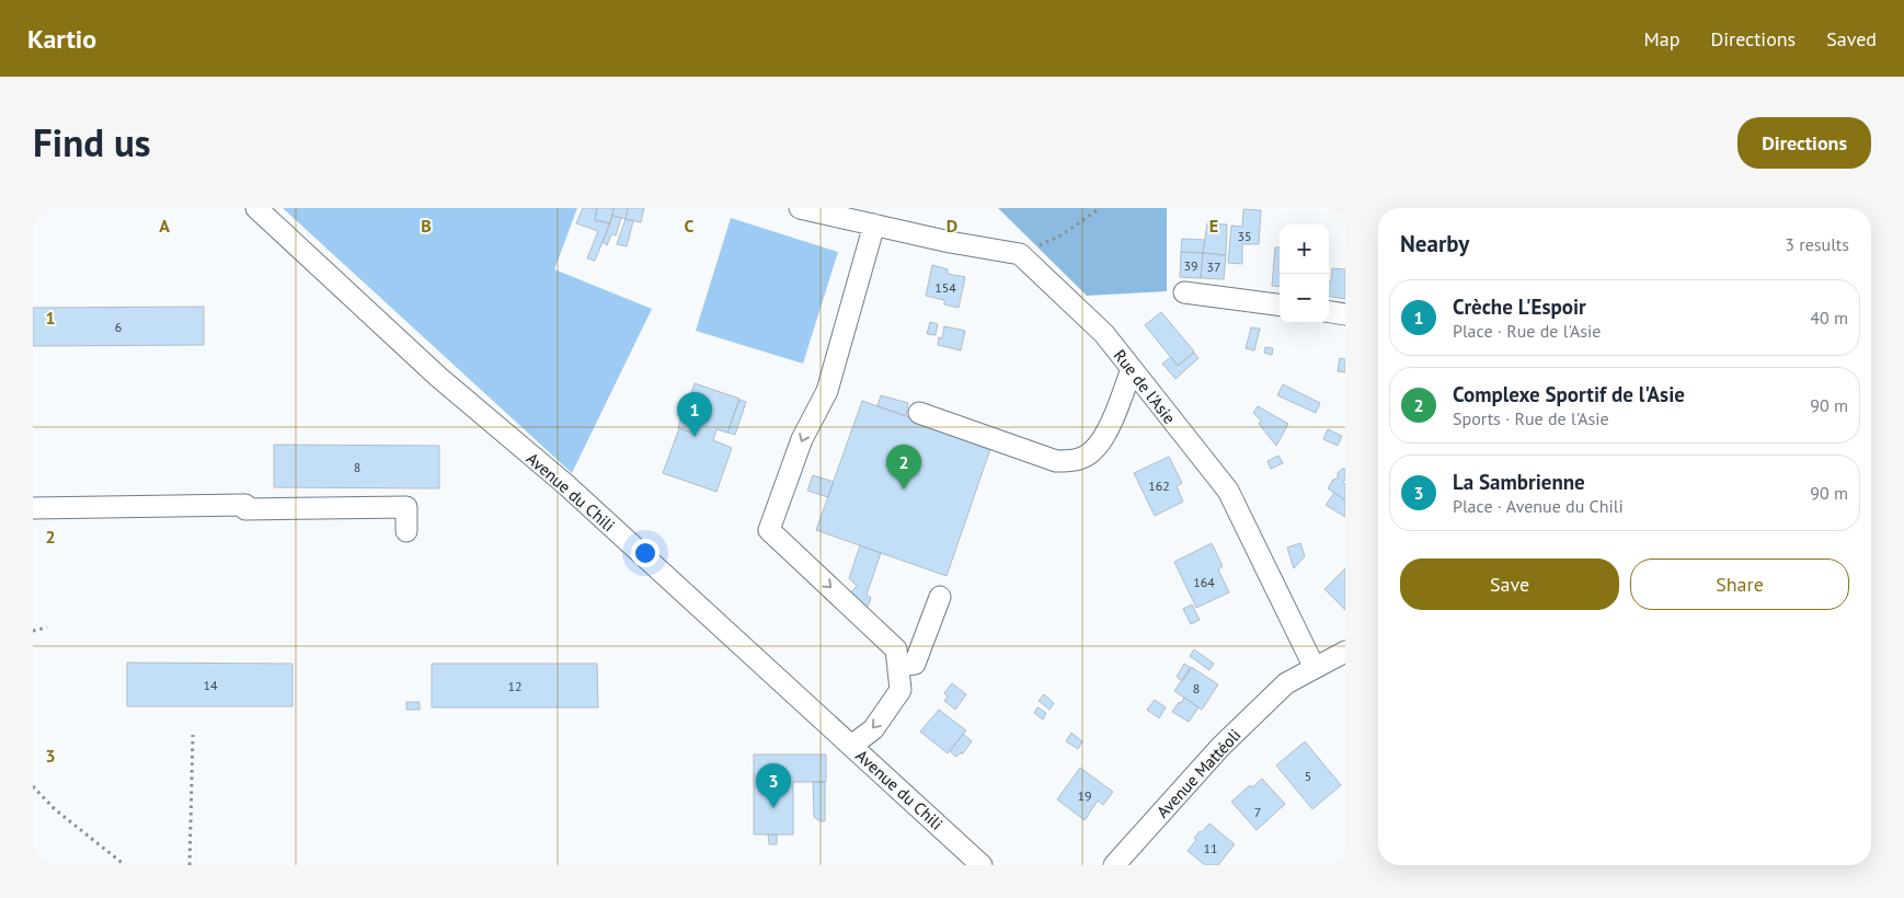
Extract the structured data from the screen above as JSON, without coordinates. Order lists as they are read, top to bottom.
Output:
{
  "streets": {
    "street": ["Rue de l'Asie", "Avenue du Chili", "Avenue Mattéoli"]
  },
  "crossings": [
    ["Rue de l'Asie", "Avenue Mattéoli"]
  ],
  "house_numbers": [
    "35",
    "39",
    "37",
    "154",
    "6",
    "8",
    "162",
    "164",
    "14",
    "12",
    "8",
    "5",
    "19",
    "7",
    "11"
  ],
  "page": {
    "header": "Kartio",
    "nav": ["Map", "Directions", "Saved"],
    "title": "Find us",
    "buttons": [
      "Directions",
      ["Save", "Share"]
    ],
    "heading": ["Nearby", "3 results"],
    "map_buttons": ["+", "−"],
    "list": [
      {
        "mark": "1",
        "name": "Crèche L'Espoir",
        "note": "Place · Rue de l'Asie",
        "value": "40 m"
      },
      {
        "mark": "2",
        "name": "Complexe Sportif de l'Asie",
        "note": "Sports · Rue de l'Asie",
        "value": "90 m"
      },
      {
        "mark": "3",
        "name": "La Sambrienne",
        "note": "Place · Avenue du Chili",
        "value": "90 m"
      }
    ],
    "pins": ["1", "2", "3"]
  },
  "grid": {
    "columns": [
      "A",
      "B",
      "C",
      "D",
      "E"
    ],
    "rows": ["1", "2", "3"]
  }
}
